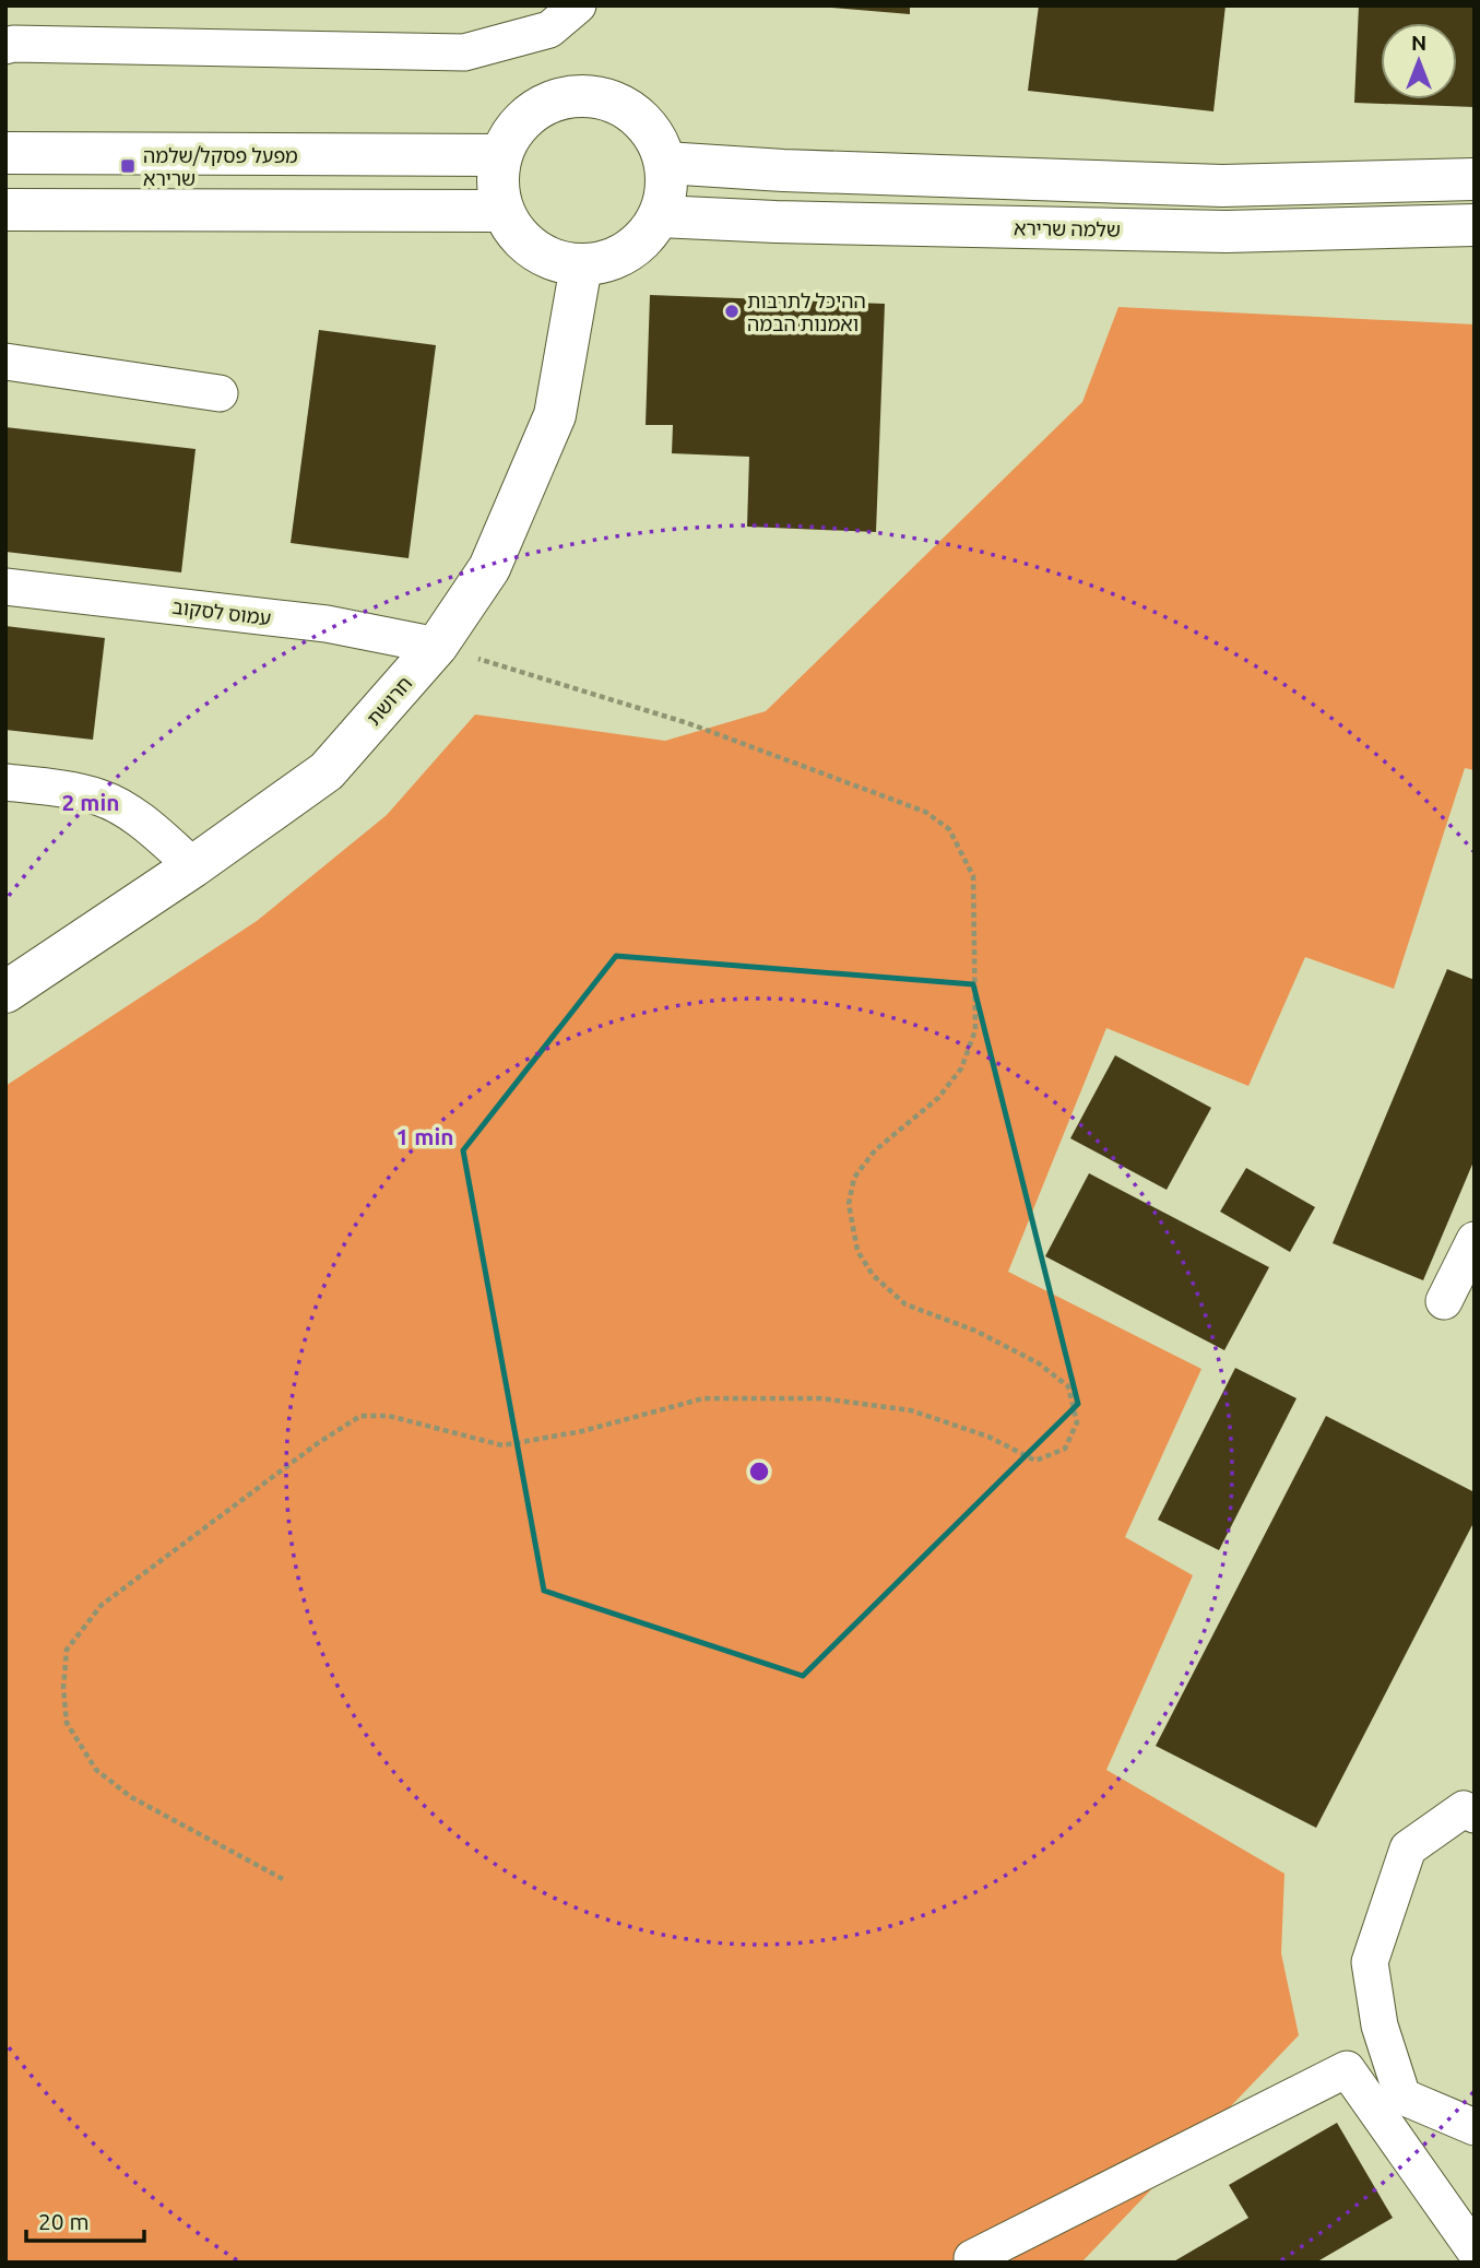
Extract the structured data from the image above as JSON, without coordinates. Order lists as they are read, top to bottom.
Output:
{
  "streets": {
    "street": ["שלמה שרירא", "עמוס לסקוב", "חרושת"]
  },
  "crossings": [
    ["שלמה שרירא", "חרושת"],
    ["עמוס לסקוב", "חרושת"]
  ],
  "places": {
    "transit": ["מפעל פסקל/שלמה שרירא"],
    "other": ["ההיכל לתרבות ואמנות הבמה"]
  },
  "scale_bar": "20 m",
  "north": "top",
  "rings": ["2 min", "1 min"]
}
